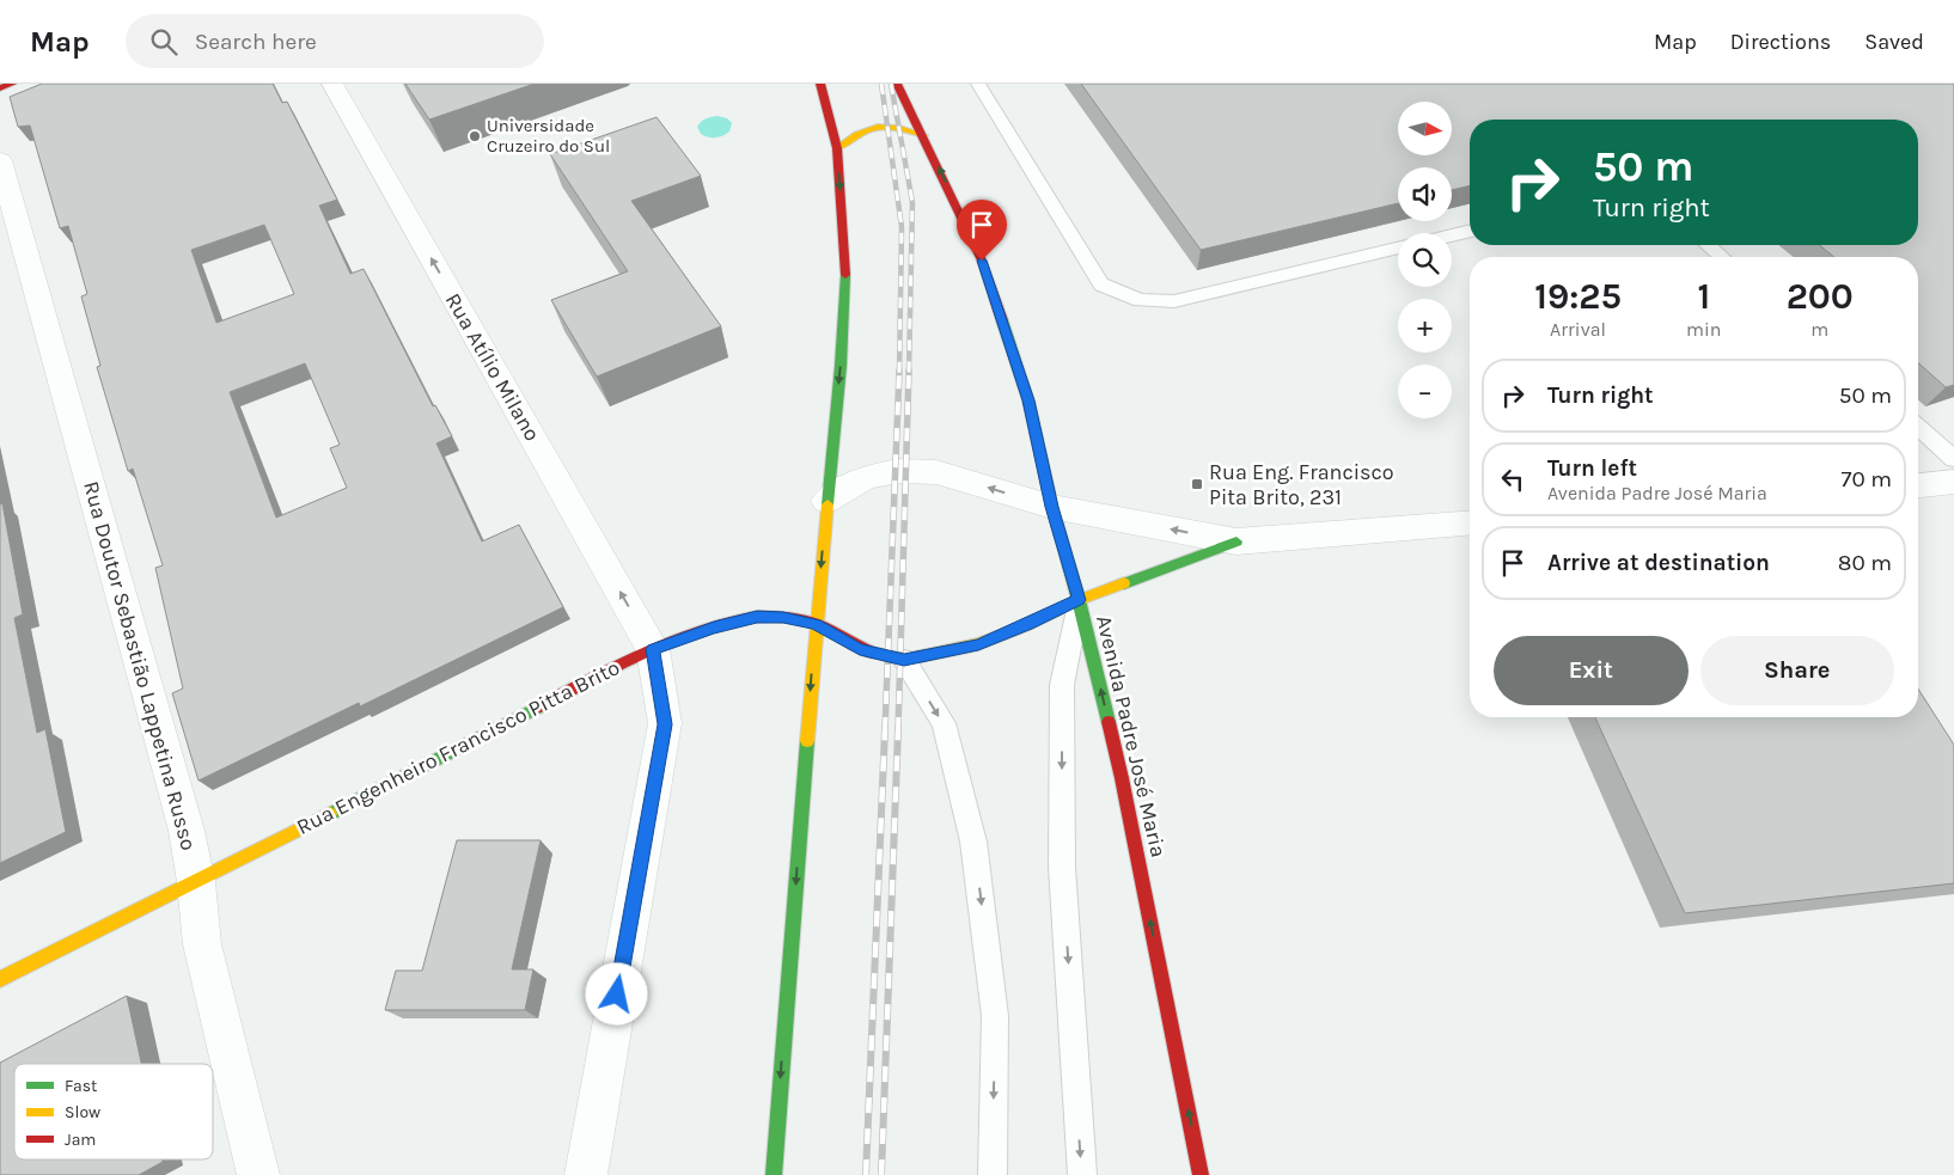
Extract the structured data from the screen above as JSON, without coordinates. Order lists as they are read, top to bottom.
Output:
{
  "streets": {
    "main road": ["Avenida Padre José Maria", "Rua Engenheiro Francisco Pitta Brito"],
    "street": ["Rua Atílio Milano", "Rua Doutor Sebastião Lappetina Russo"]
  },
  "crossings": [
    ["Rua Atílio Milano", "Rua Engenheiro Francisco Pitta Brito"],
    ["Rua Doutor Sebastião Lappetina Russo", "Rua Engenheiro Francisco Pitta Brito"],
    ["Avenida Padre José Maria", "Rua Engenheiro Francisco Pitta Brito"]
  ],
  "one_way": ["Rua Atílio Milano", "Avenida Padre José Maria"],
  "places": {
    "other": ["Universidade Cruzeiro do Sul"],
    "transit": ["Rua Eng. Francisco Pita Brito, 231"]
  },
  "legend": ["Fast", "Slow", "Jam"],
  "north": "right",
  "page": {
    "header": "Map",
    "search": "Search here",
    "nav": ["Map", "Directions", "Saved"],
    "map_buttons": ["+", "−"],
    "turn": ["50 m", "Turn right"],
    "eta": [
      "19:25",
      "Arrival",
      "1",
      "min",
      "200",
      "m"
    ],
    "list": [
      {
        "name": "Turn right",
        "value": "50 m"
      },
      {
        "name": "Turn left",
        "note": "Avenida Padre José Maria",
        "value": "70 m"
      },
      {
        "name": "Arrive at destination",
        "value": "80 m"
      }
    ],
    "buttons": ["Exit", "Share"]
  }
}
